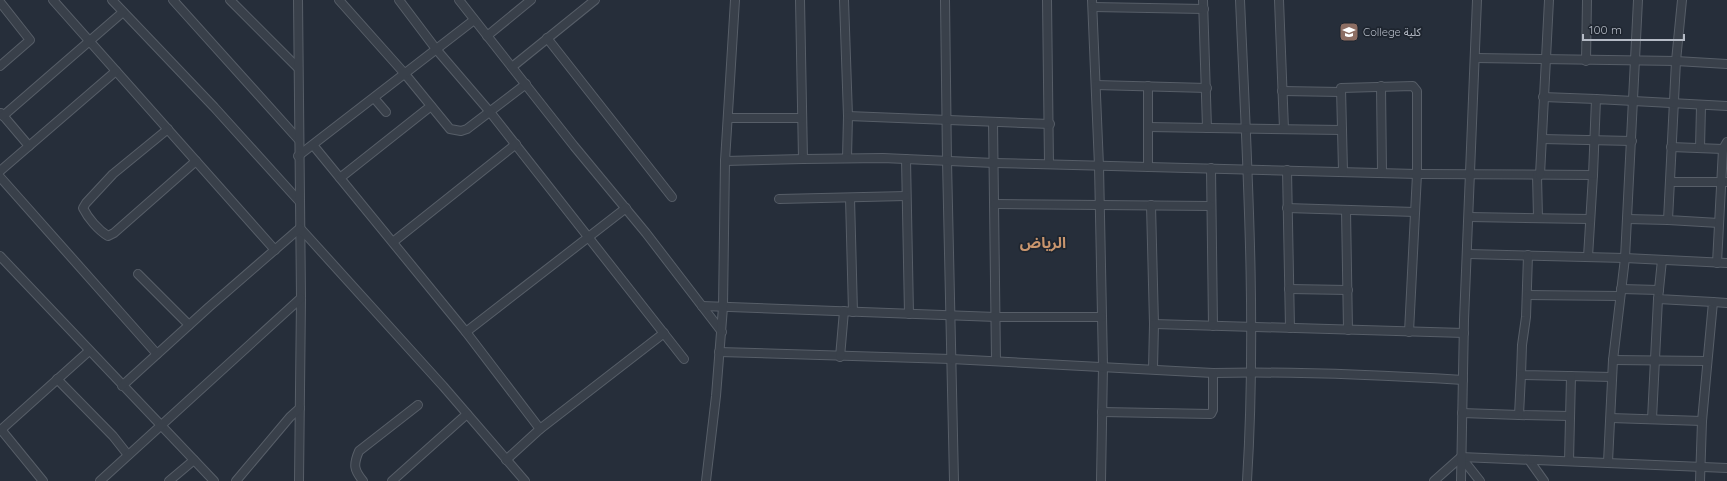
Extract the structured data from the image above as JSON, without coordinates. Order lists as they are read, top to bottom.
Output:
{
  "districts": ["الرياض"],
  "places": {
    "school or university": ["College كلية"]
  },
  "scale_bar": "100 m"
}
